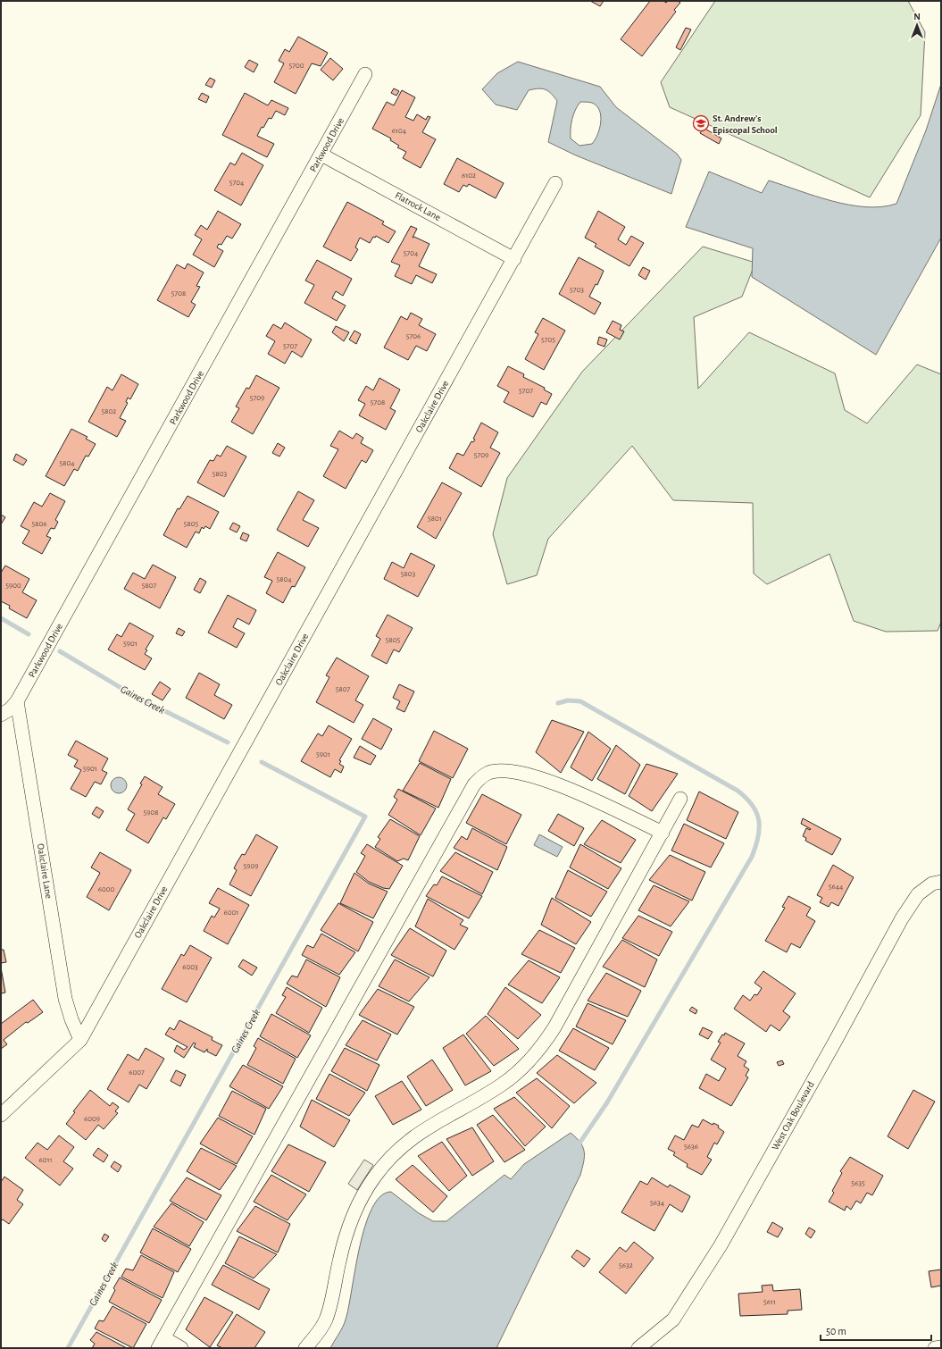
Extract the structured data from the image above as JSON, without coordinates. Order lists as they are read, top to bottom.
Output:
{
  "streets": {
    "street": [
      "Parkwood Drive",
      "Flatrock Lane",
      "Oakclaire Drive",
      "Oakclaire Lane",
      "West Oak Boulevard"
    ]
  },
  "crossings": [
    ["Parkwood Drive", "Flatrock Lane"],
    ["Parkwood Drive", "Oakclaire Lane"],
    ["Flatrock Lane", "Oakclaire Drive"],
    ["Oakclaire Drive", "Oakclaire Lane"]
  ],
  "water": ["Gaines Creek"],
  "places": {
    "school or university": ["St. Andrew's Episcopal School"]
  },
  "house_numbers": [
    "5700",
    "6104",
    "6102",
    "5704",
    "5704",
    "5703",
    "5708",
    "5706",
    "5705",
    "5707",
    "5707",
    "5709",
    "5708",
    "5802",
    "5709",
    "5804",
    "5803",
    "5801",
    "5806",
    "5805",
    "5803",
    "5804",
    "5900",
    "5807",
    "5805",
    "5901",
    "5807",
    "5901",
    "5901",
    "5908",
    "5909",
    "5644",
    "6000",
    "6001",
    "6003",
    "6007",
    "6009",
    "5636",
    "6011",
    "5635",
    "5634",
    "5632",
    "5611"
  ],
  "scale_bar": "50 m",
  "north": "top"
}
